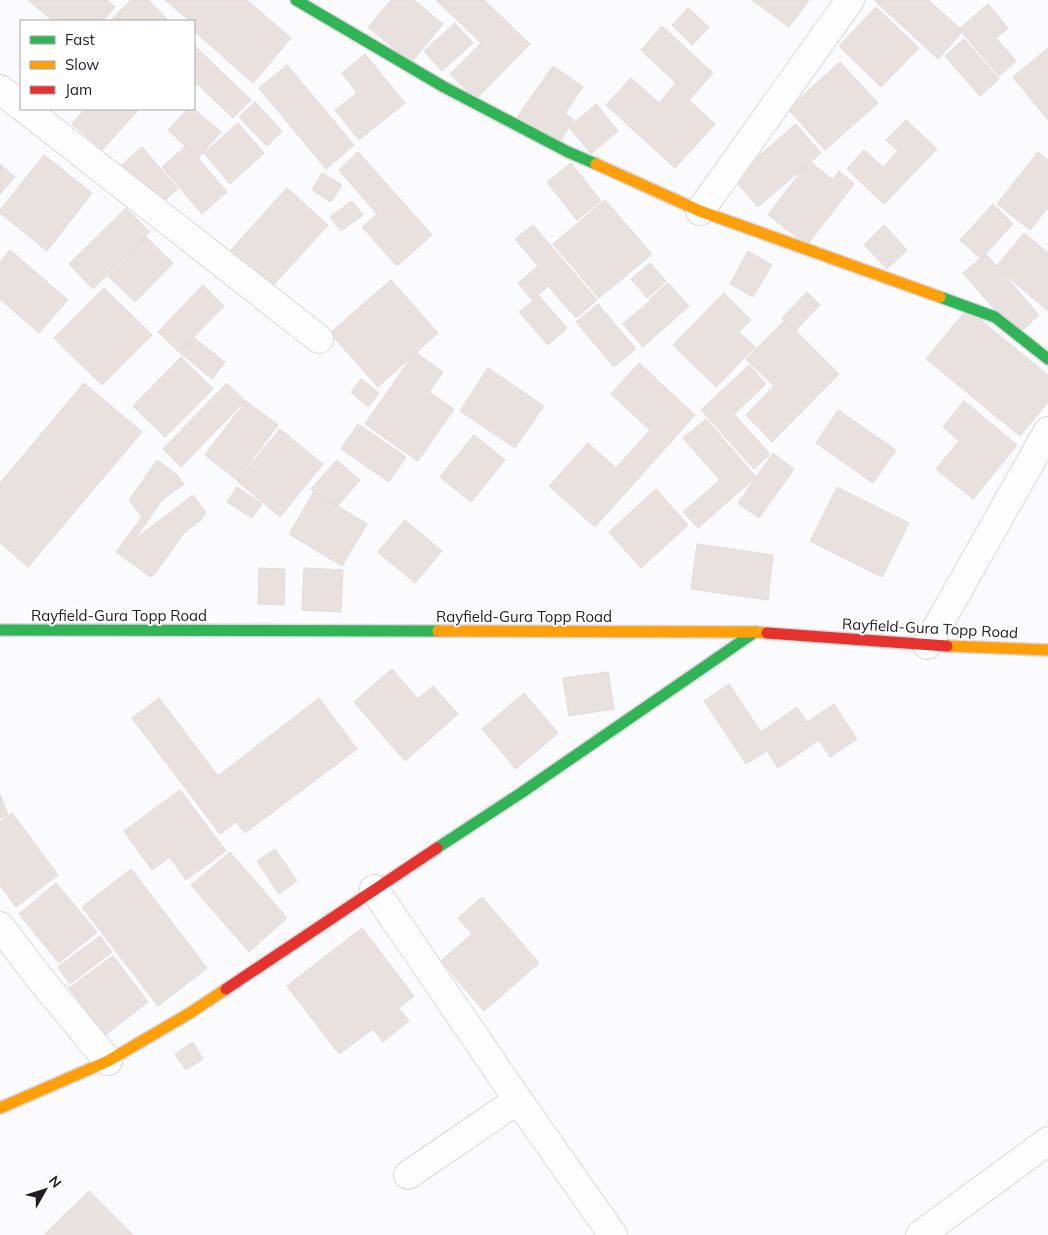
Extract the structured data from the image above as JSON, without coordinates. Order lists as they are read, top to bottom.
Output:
{
  "streets": {
    "street": ["Rayfield-Gura Topp Road"]
  },
  "legend": ["Fast", "Slow", "Jam"],
  "north": "top right"
}
